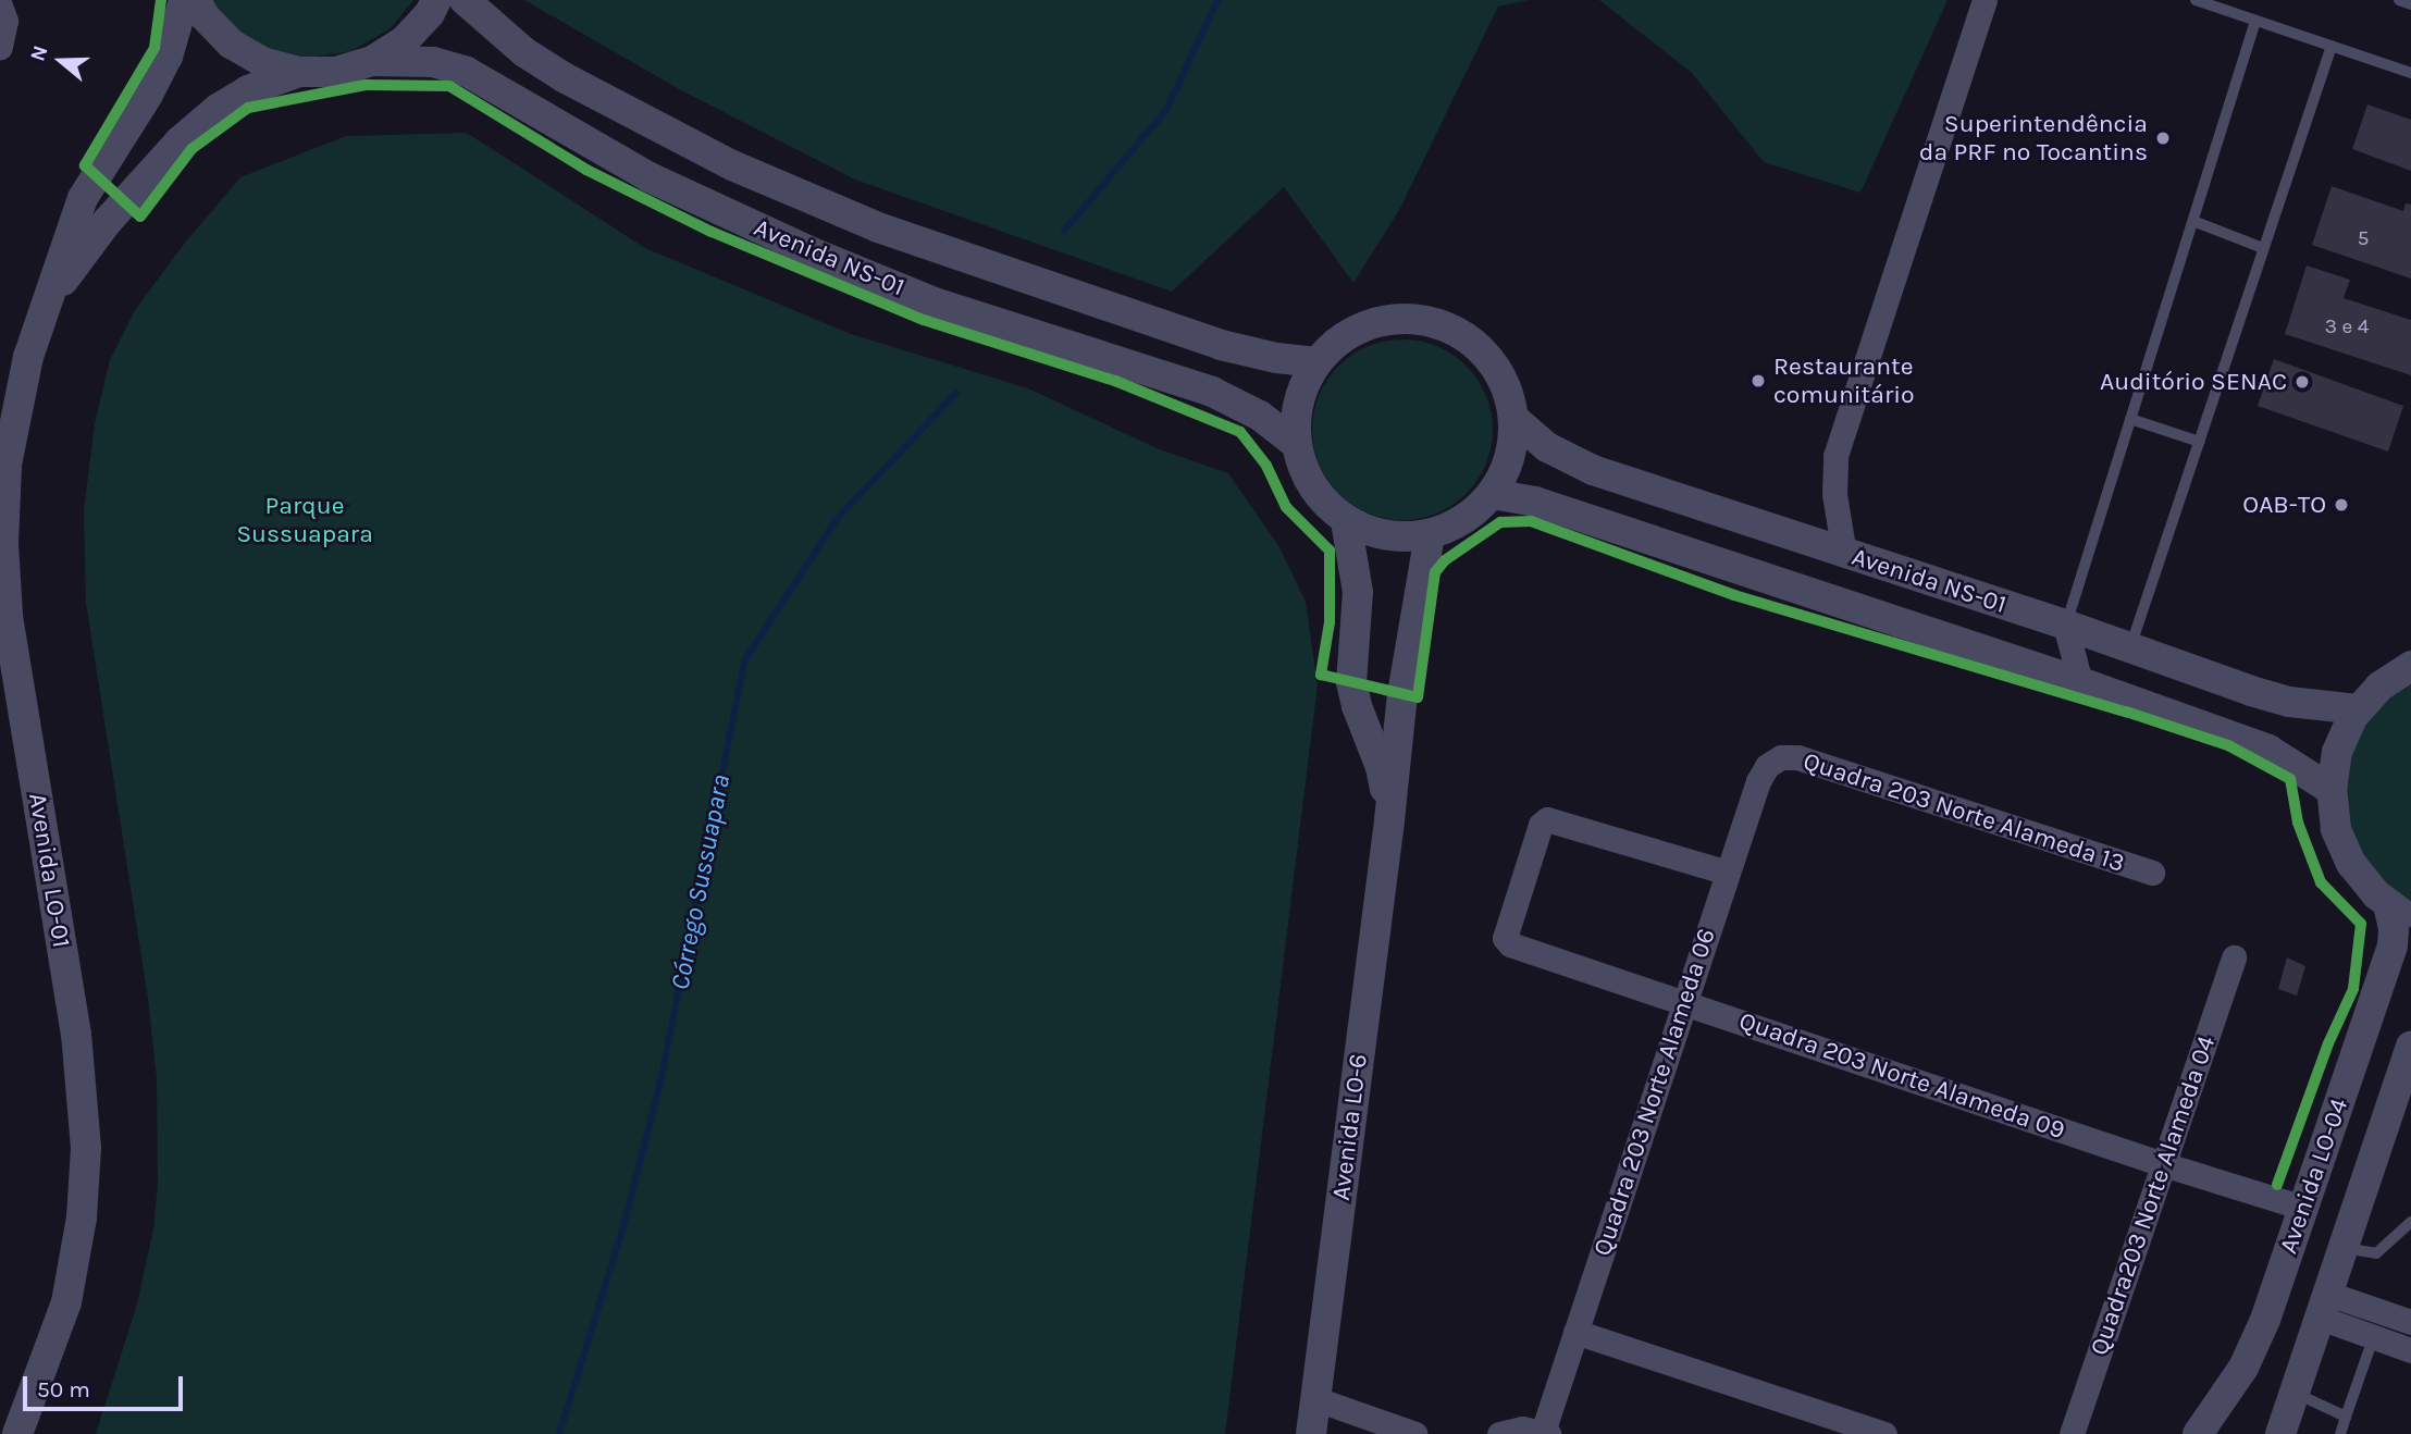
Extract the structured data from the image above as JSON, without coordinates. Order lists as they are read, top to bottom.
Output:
{
  "streets": {
    "street": [
      "Avenida NS-01",
      "Quadra 203 Norte Alameda 13",
      "Avenida LO-01",
      "Quadra 203 Norte Alameda 09",
      "Quadra 203 Norte Alameda 06",
      "Avenida LO-6",
      "Avenida LO-04",
      "Quadra203 Norte Alameda 04"
    ]
  },
  "crossings": [
    ["Avenida NS-01", "Avenida LO-6"],
    ["Quadra 203 Norte Alameda 13", "Quadra 203 Norte Alameda 06"],
    ["Quadra 203 Norte Alameda 09", "Quadra 203 Norte Alameda 06"],
    ["Quadra 203 Norte Alameda 09", "Avenida LO-04"],
    ["Quadra 203 Norte Alameda 09", "Quadra203 Norte Alameda 04"]
  ],
  "water": ["Córrego Sussuapara"],
  "parks": ["Parque Sussuapara"],
  "places": [
    "Superintendência da PRF no Tocantins",
    "Restaurante comunitário",
    "Auditório SENAC",
    "OAB-TO"
  ],
  "house_numbers": ["5", "3 e 4"],
  "scale_bar": "50 m",
  "north": "left"
}
